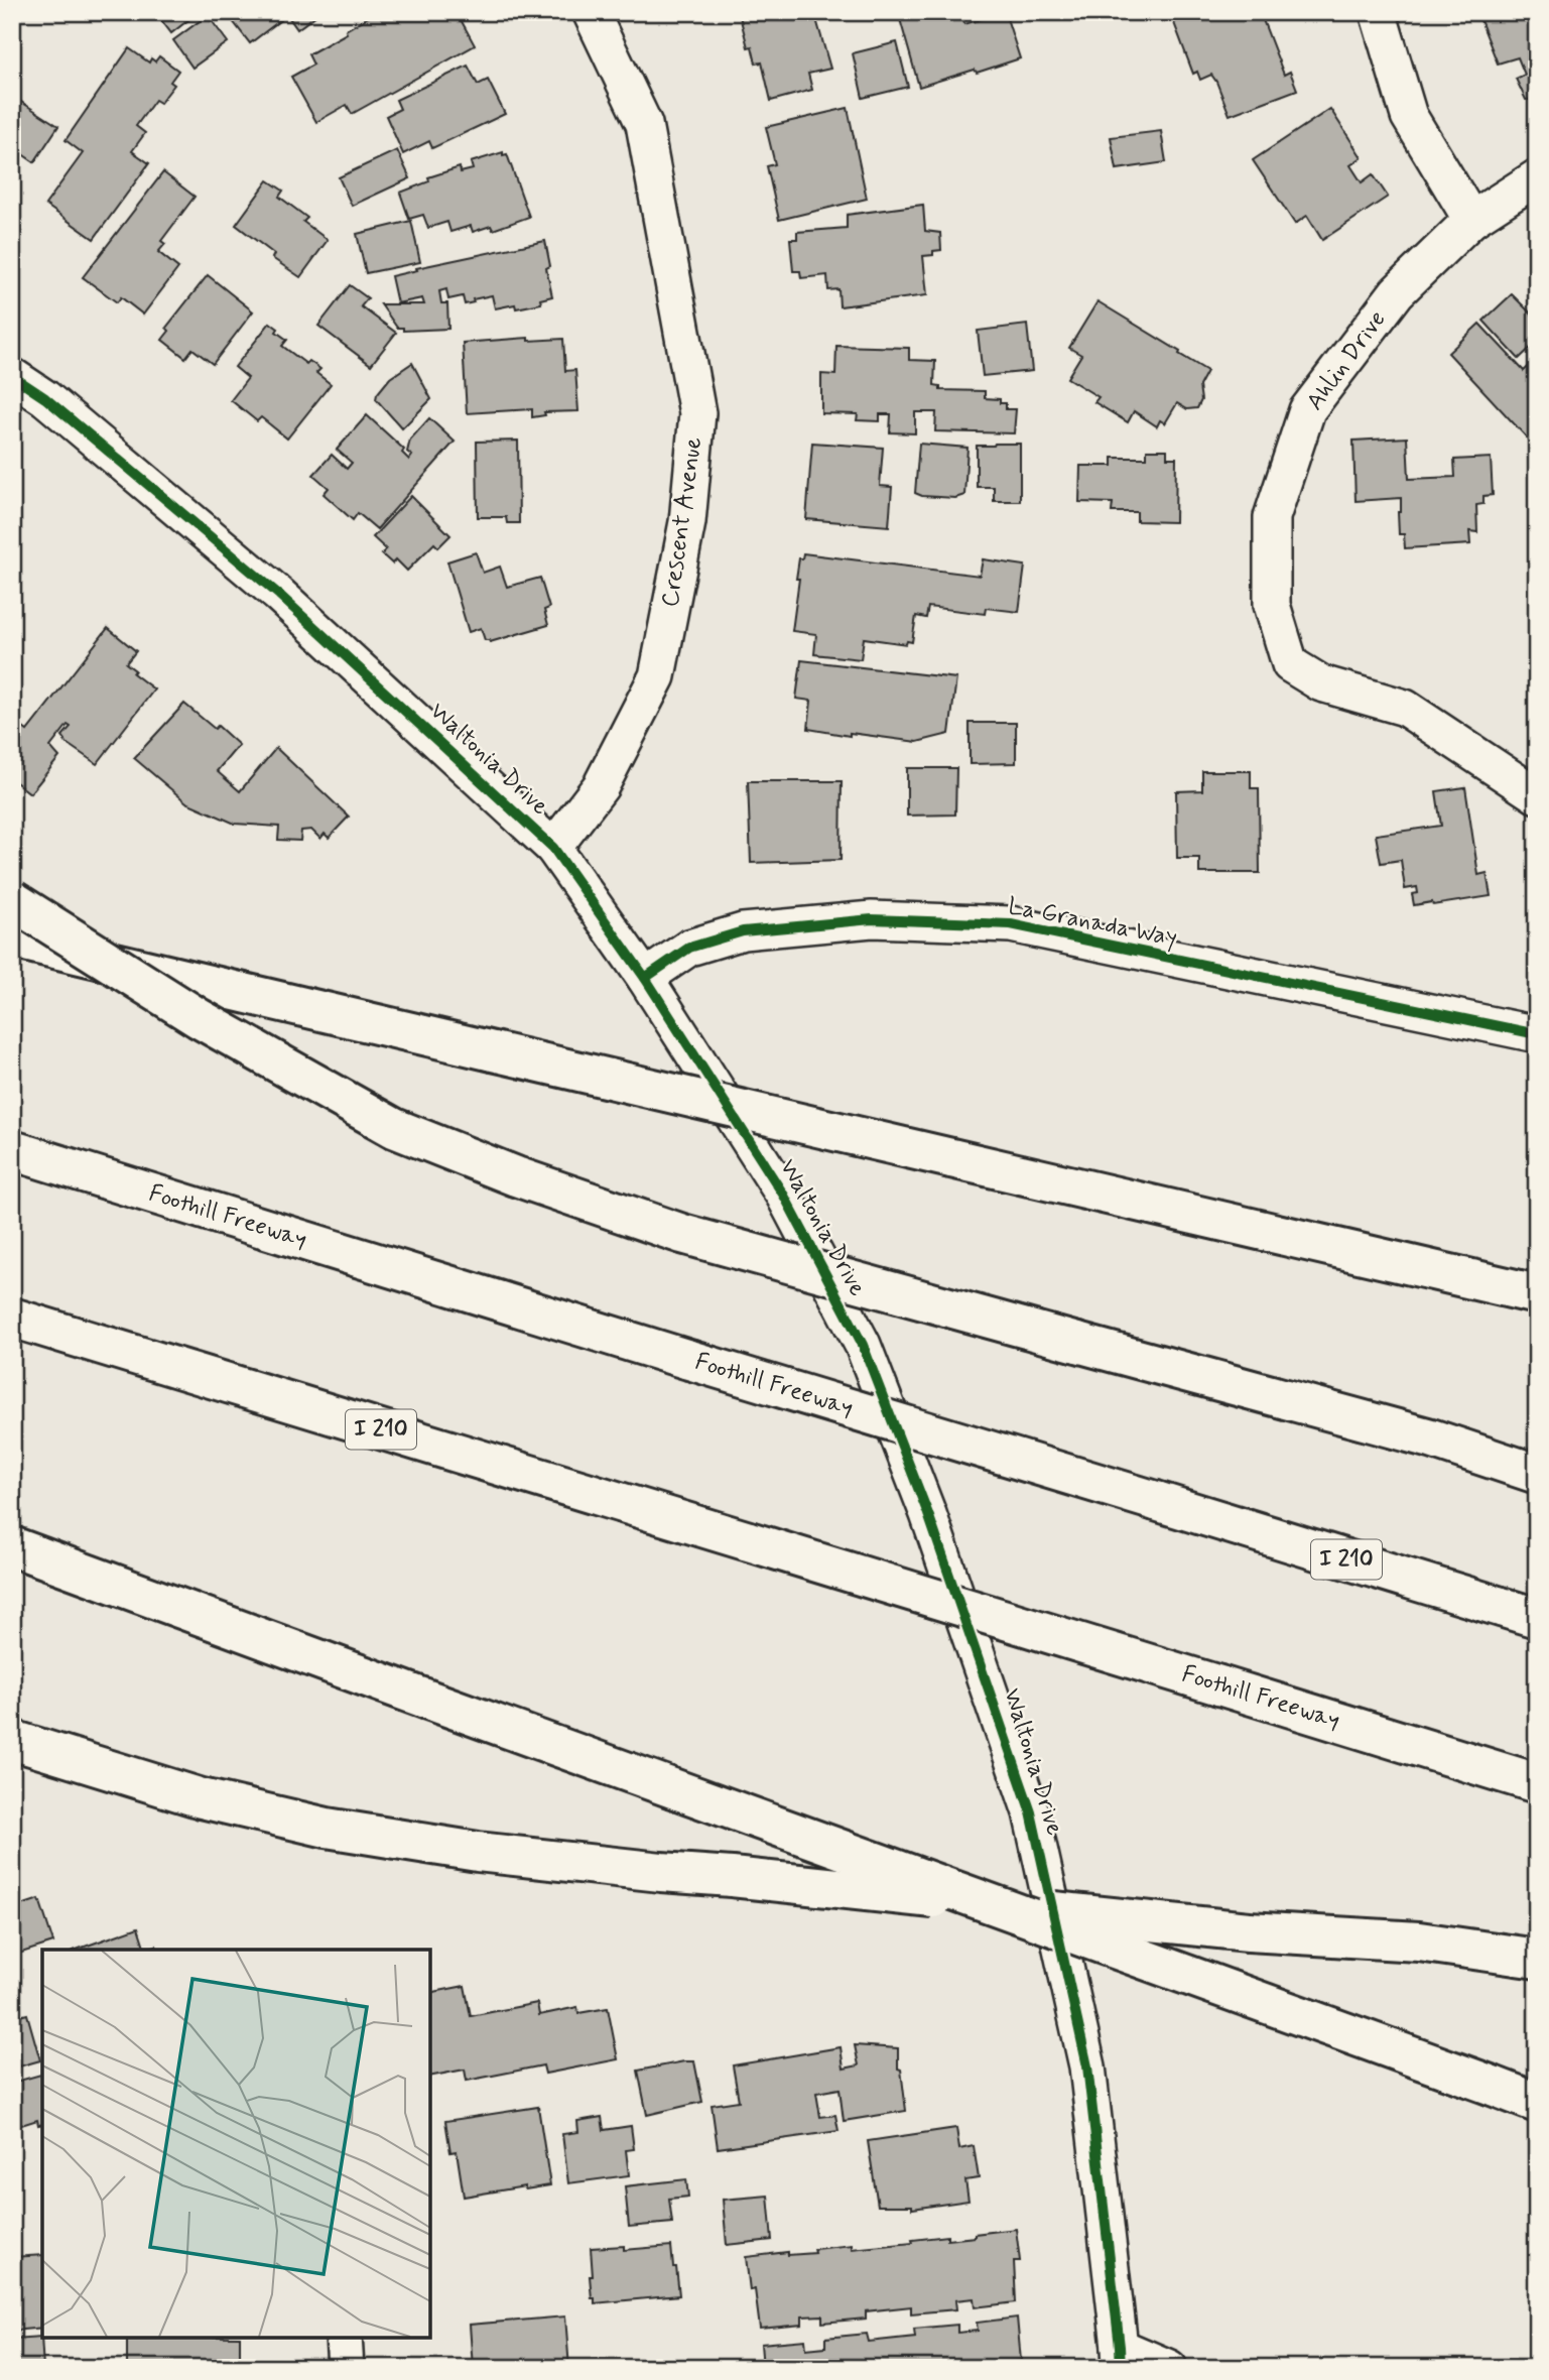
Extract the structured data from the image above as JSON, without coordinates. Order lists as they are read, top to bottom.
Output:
{
  "streets": {
    "highway": ["Foothill Freeway", "I 210"],
    "street": [
      "Ahlin Drive",
      "Crescent Avenue",
      "Waltonia Drive",
      "La Granada Way"
    ]
  },
  "crossings": [
    ["Crescent Avenue", "Waltonia Drive"],
    ["Waltonia Drive", "La Granada Way"]
  ]
}
